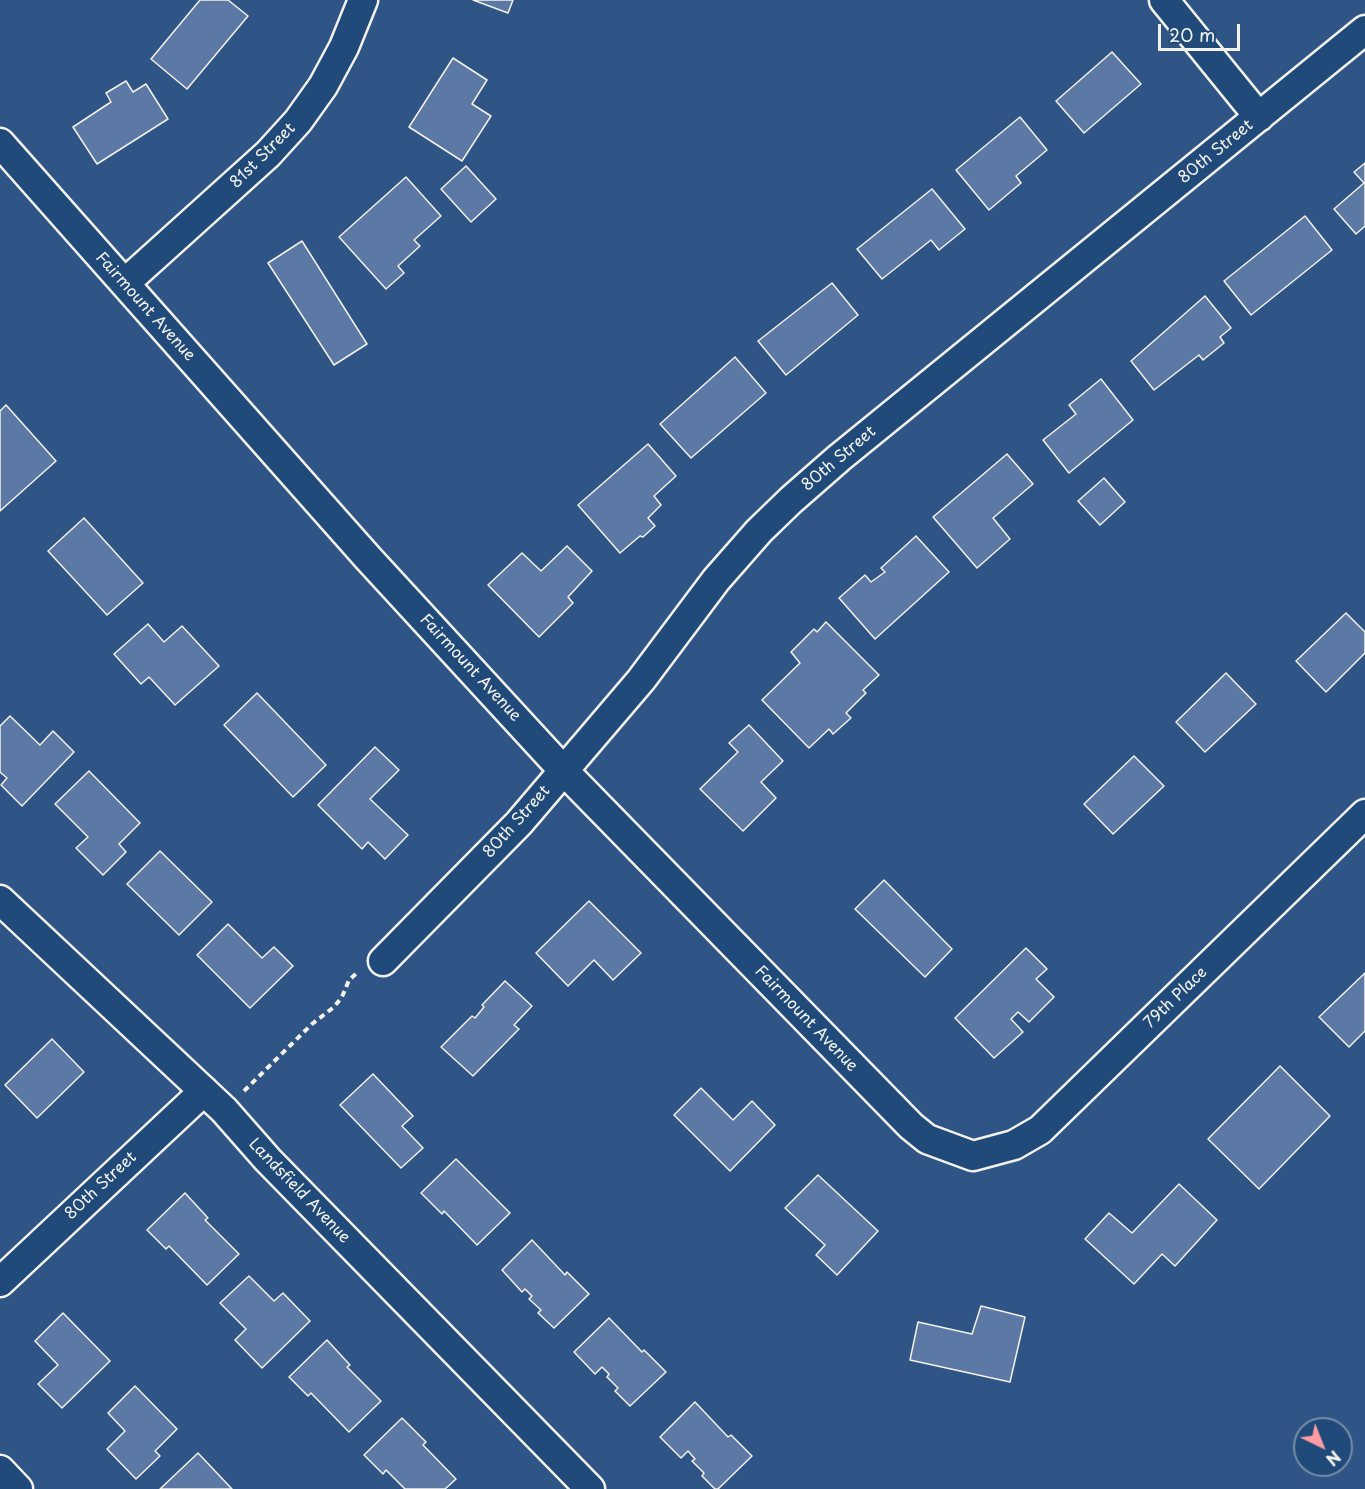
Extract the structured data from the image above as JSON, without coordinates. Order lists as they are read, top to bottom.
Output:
{
  "streets": {
    "street": [
      "80th Street",
      "81st Street",
      "Fairmount Avenue",
      "79th Place",
      "Landsfield Avenue"
    ]
  },
  "crossings": [
    ["80th Street", "Fairmount Avenue"],
    ["80th Street", "Landsfield Avenue"],
    ["81st Street", "Fairmount Avenue"],
    ["Fairmount Avenue", "79th Place"]
  ],
  "scale_bar": "20 m",
  "north": "bottom right"
}
